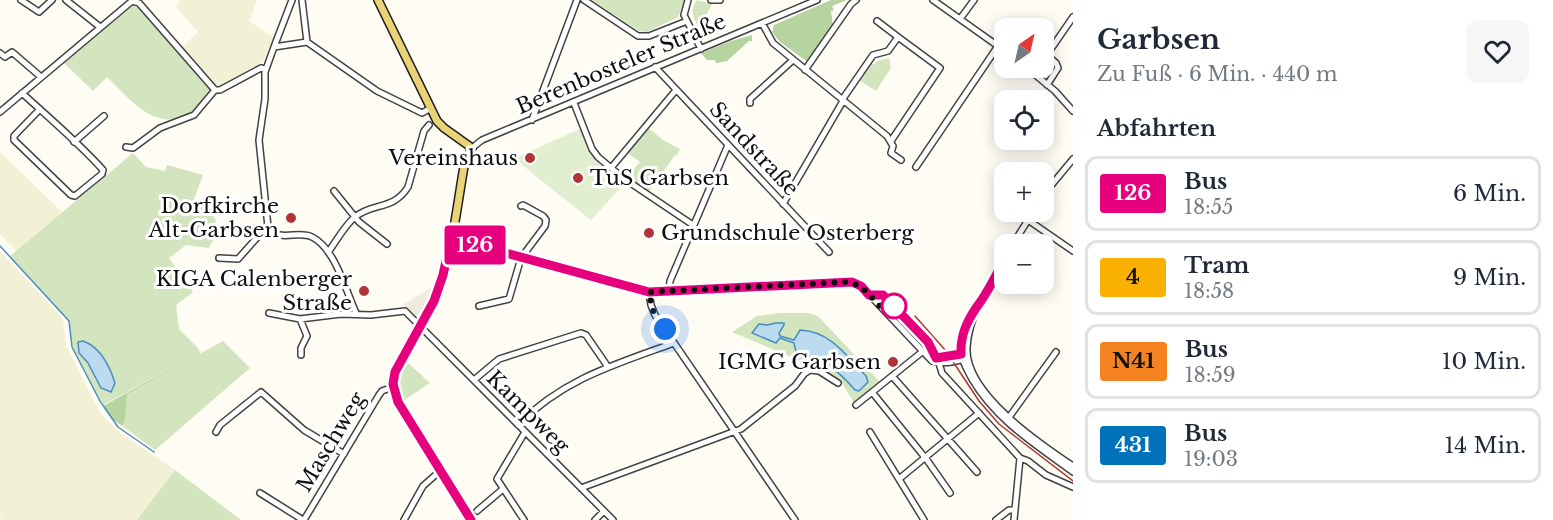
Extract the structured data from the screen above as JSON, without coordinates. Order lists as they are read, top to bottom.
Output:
{
  "streets": {
    "street": [
      "Berenbosteler Straße",
      "Sandstraße",
      "Kampweg",
      "Maschweg"
    ]
  },
  "crossings": [
    ["Berenbosteler Straße", "Sandstraße"]
  ],
  "places": [
    "Vereinshaus",
    "TuS Garbsen",
    "Dorfkirche Alt-Garbsen",
    "Grundschule Osterberg",
    "KIGA Calenberger Straße",
    "IGMG Garbsen"
  ],
  "lines": ["bus line 126"],
  "north": "top right",
  "page": {
    "on_map": "126",
    "heading": [
      ["Garbsen", "Zu Fuß · 6 Min. · 440 m"],
      "Abfahrten"
    ],
    "map_buttons": ["+", "−"],
    "list": [
      {
        "mark": "126",
        "name": "Bus",
        "note": "18:55",
        "value": "6 Min."
      },
      {
        "mark": "4",
        "name": "Tram",
        "note": "18:58",
        "value": "9 Min."
      },
      {
        "mark": "N41",
        "name": "Bus",
        "note": "18:59",
        "value": "10 Min."
      },
      {
        "mark": "431",
        "name": "Bus",
        "note": "19:03",
        "value": "14 Min."
      }
    ]
  }
}
